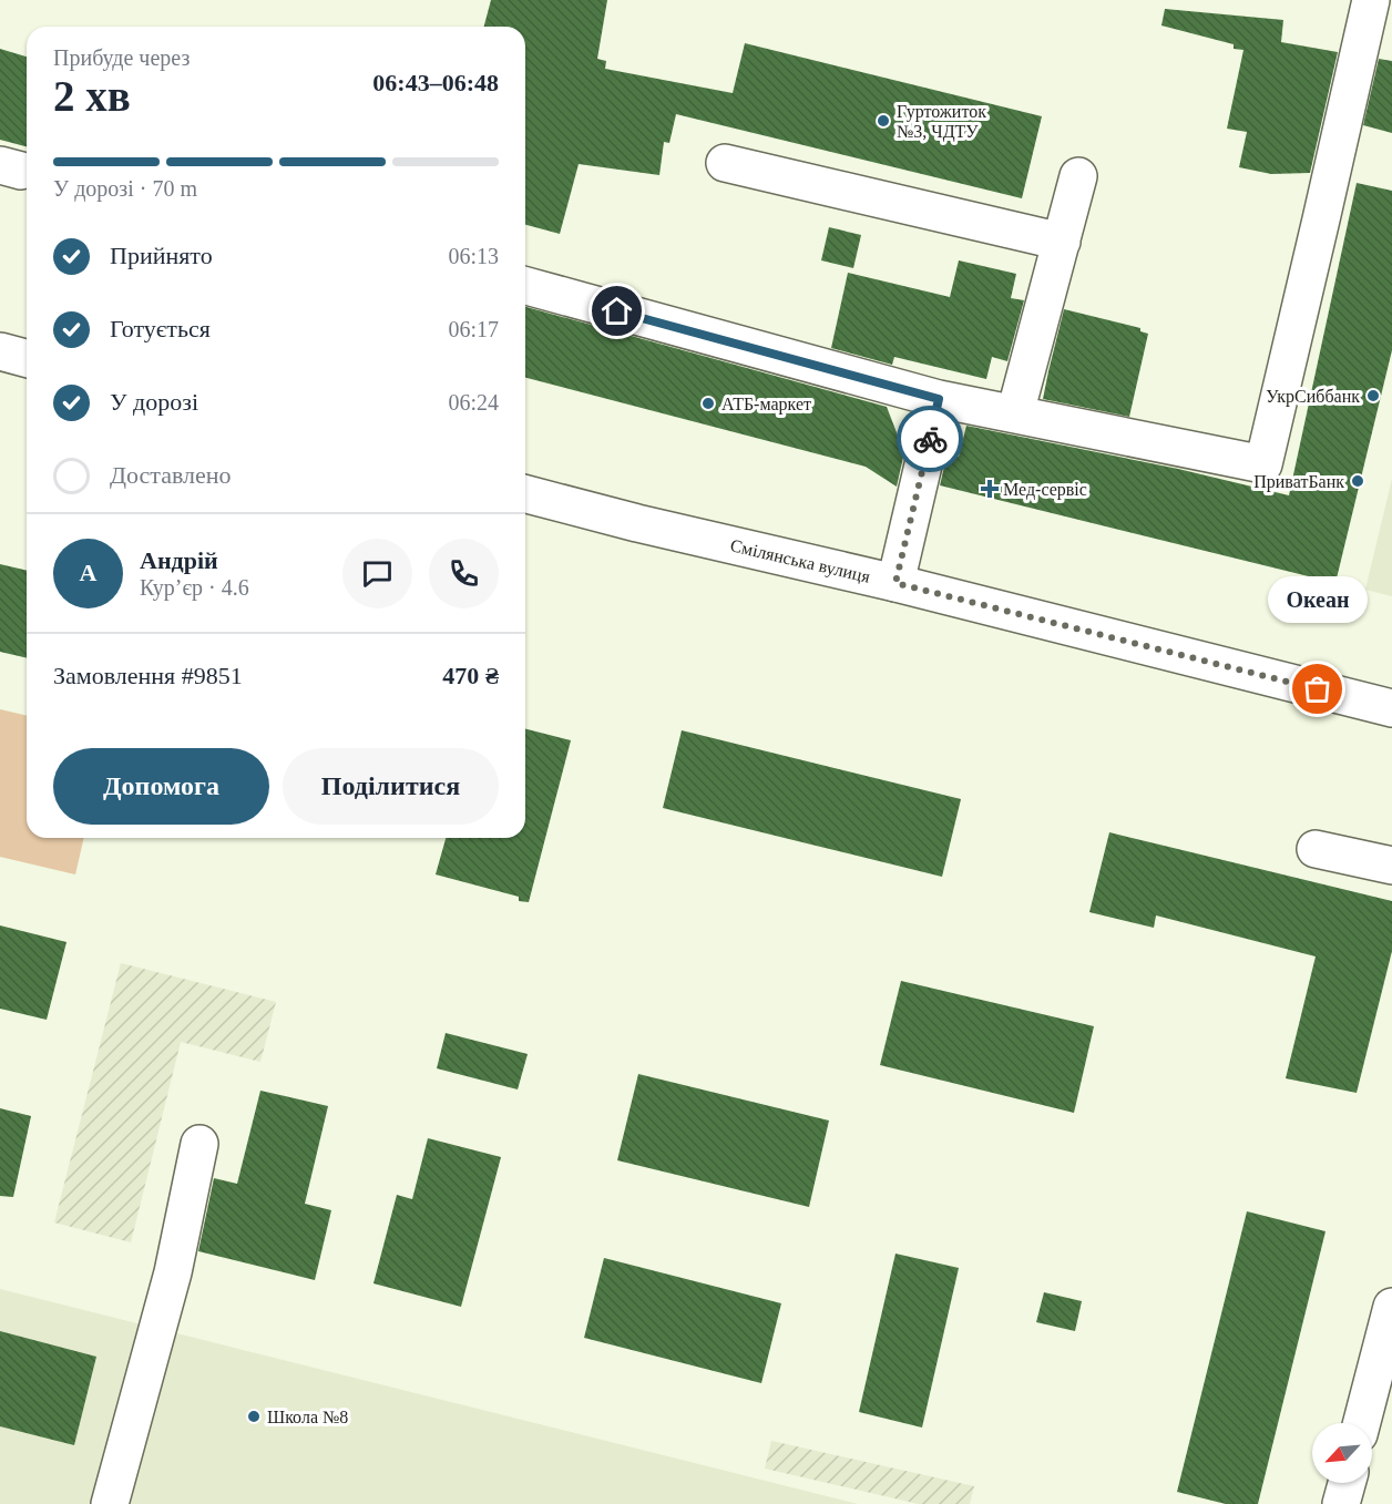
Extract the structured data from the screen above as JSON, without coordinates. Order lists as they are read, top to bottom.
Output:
{
  "streets": {
    "main road": ["Смілянська вулиця"]
  },
  "places": {
    "other": [
      "Гуртожиток №3, ЧДТУ",
      "УкрСиббанк",
      "АТБ-маркет",
      "ПриватБанк",
      "Океан",
      "Школа №8"
    ],
    "health": ["Мед-сервіс"]
  },
  "north": "bottom left",
  "page": {
    "heading": ["2 хв", "Прибуде через", "06:43–06:48"],
    "panel": [
      "Андрій",
      "Кур’єр · 4.6",
      "Замовлення #9851",
      "470 ₴"
    ],
    "bar": "У дорозі · 70 m",
    "list": [
      ["Прийнято", "06:13"],
      ["Готується", "06:17"],
      ["У дорозі", "06:24"],
      "Доставлено"
    ],
    "round": "А",
    "bubble": "Океан",
    "buttons": ["Допомога", "Поділитися"]
  }
}
